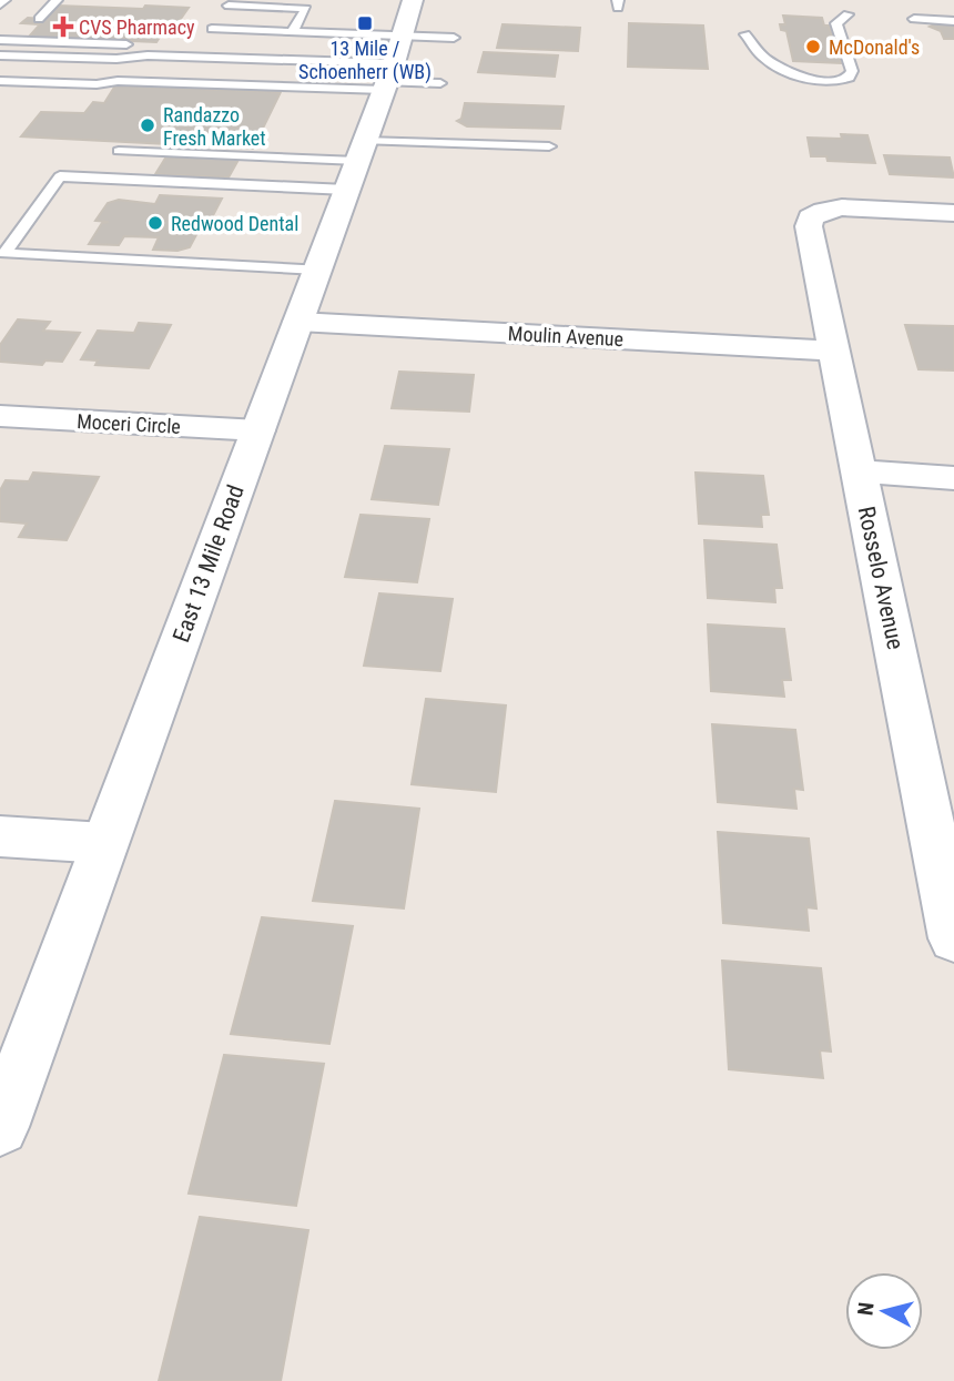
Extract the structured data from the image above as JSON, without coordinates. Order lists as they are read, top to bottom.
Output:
{
  "streets": {
    "street": [
      "Moulin Avenue",
      "Moceri Circle",
      "East 13 Mile Road",
      "Rosselo Avenue"
    ]
  },
  "crossings": [
    ["Moulin Avenue", "East 13 Mile Road"],
    ["Moulin Avenue", "Rosselo Avenue"],
    ["Moceri Circle", "East 13 Mile Road"]
  ],
  "places": {
    "transit": ["13 Mile / Schoenherr (WB)"],
    "health": ["CVS Pharmacy"],
    "other": ["McDonald's", "Randazzo Fresh Market", "Redwood Dental"]
  },
  "north": "left"
}
